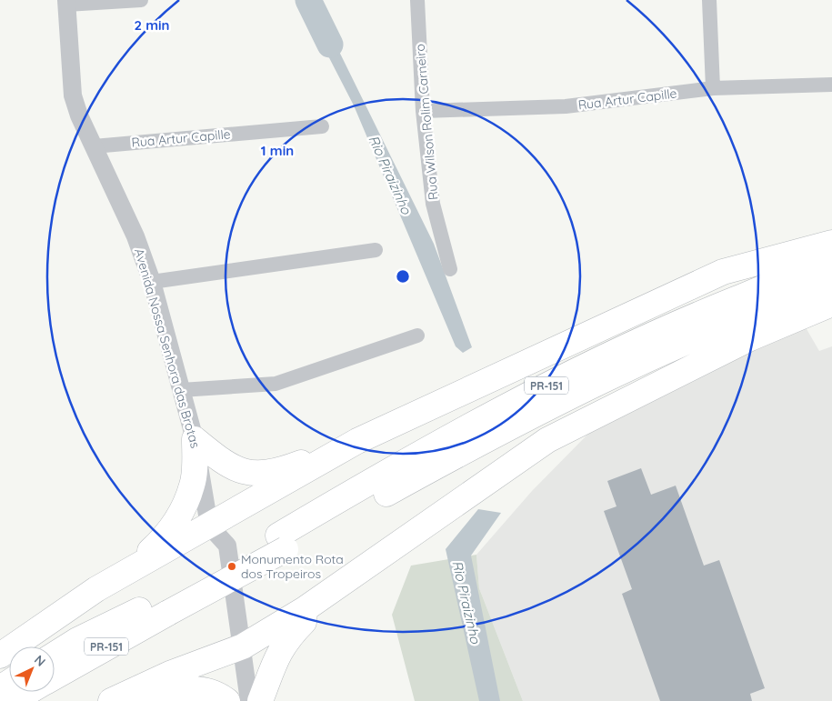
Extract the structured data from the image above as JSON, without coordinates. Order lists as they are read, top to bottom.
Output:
{
  "streets": {
    "highway": ["PR-151"],
    "street": ["Rua Artur Capille", "Rua Wilson Rolim Carneiro", "Avenida Nossa Senhora das Brotas"]
  },
  "crossings": [
    ["Rua Artur Capille", "Rua Wilson Rolim Carneiro"],
    ["Rua Artur Capille", "Avenida Nossa Senhora das Brotas"]
  ],
  "water": ["Rio Piraizinho"],
  "places": ["Monumento Rota dos Tropeiros"],
  "north": "top right",
  "rings": ["2 min", "1 min"]
}
